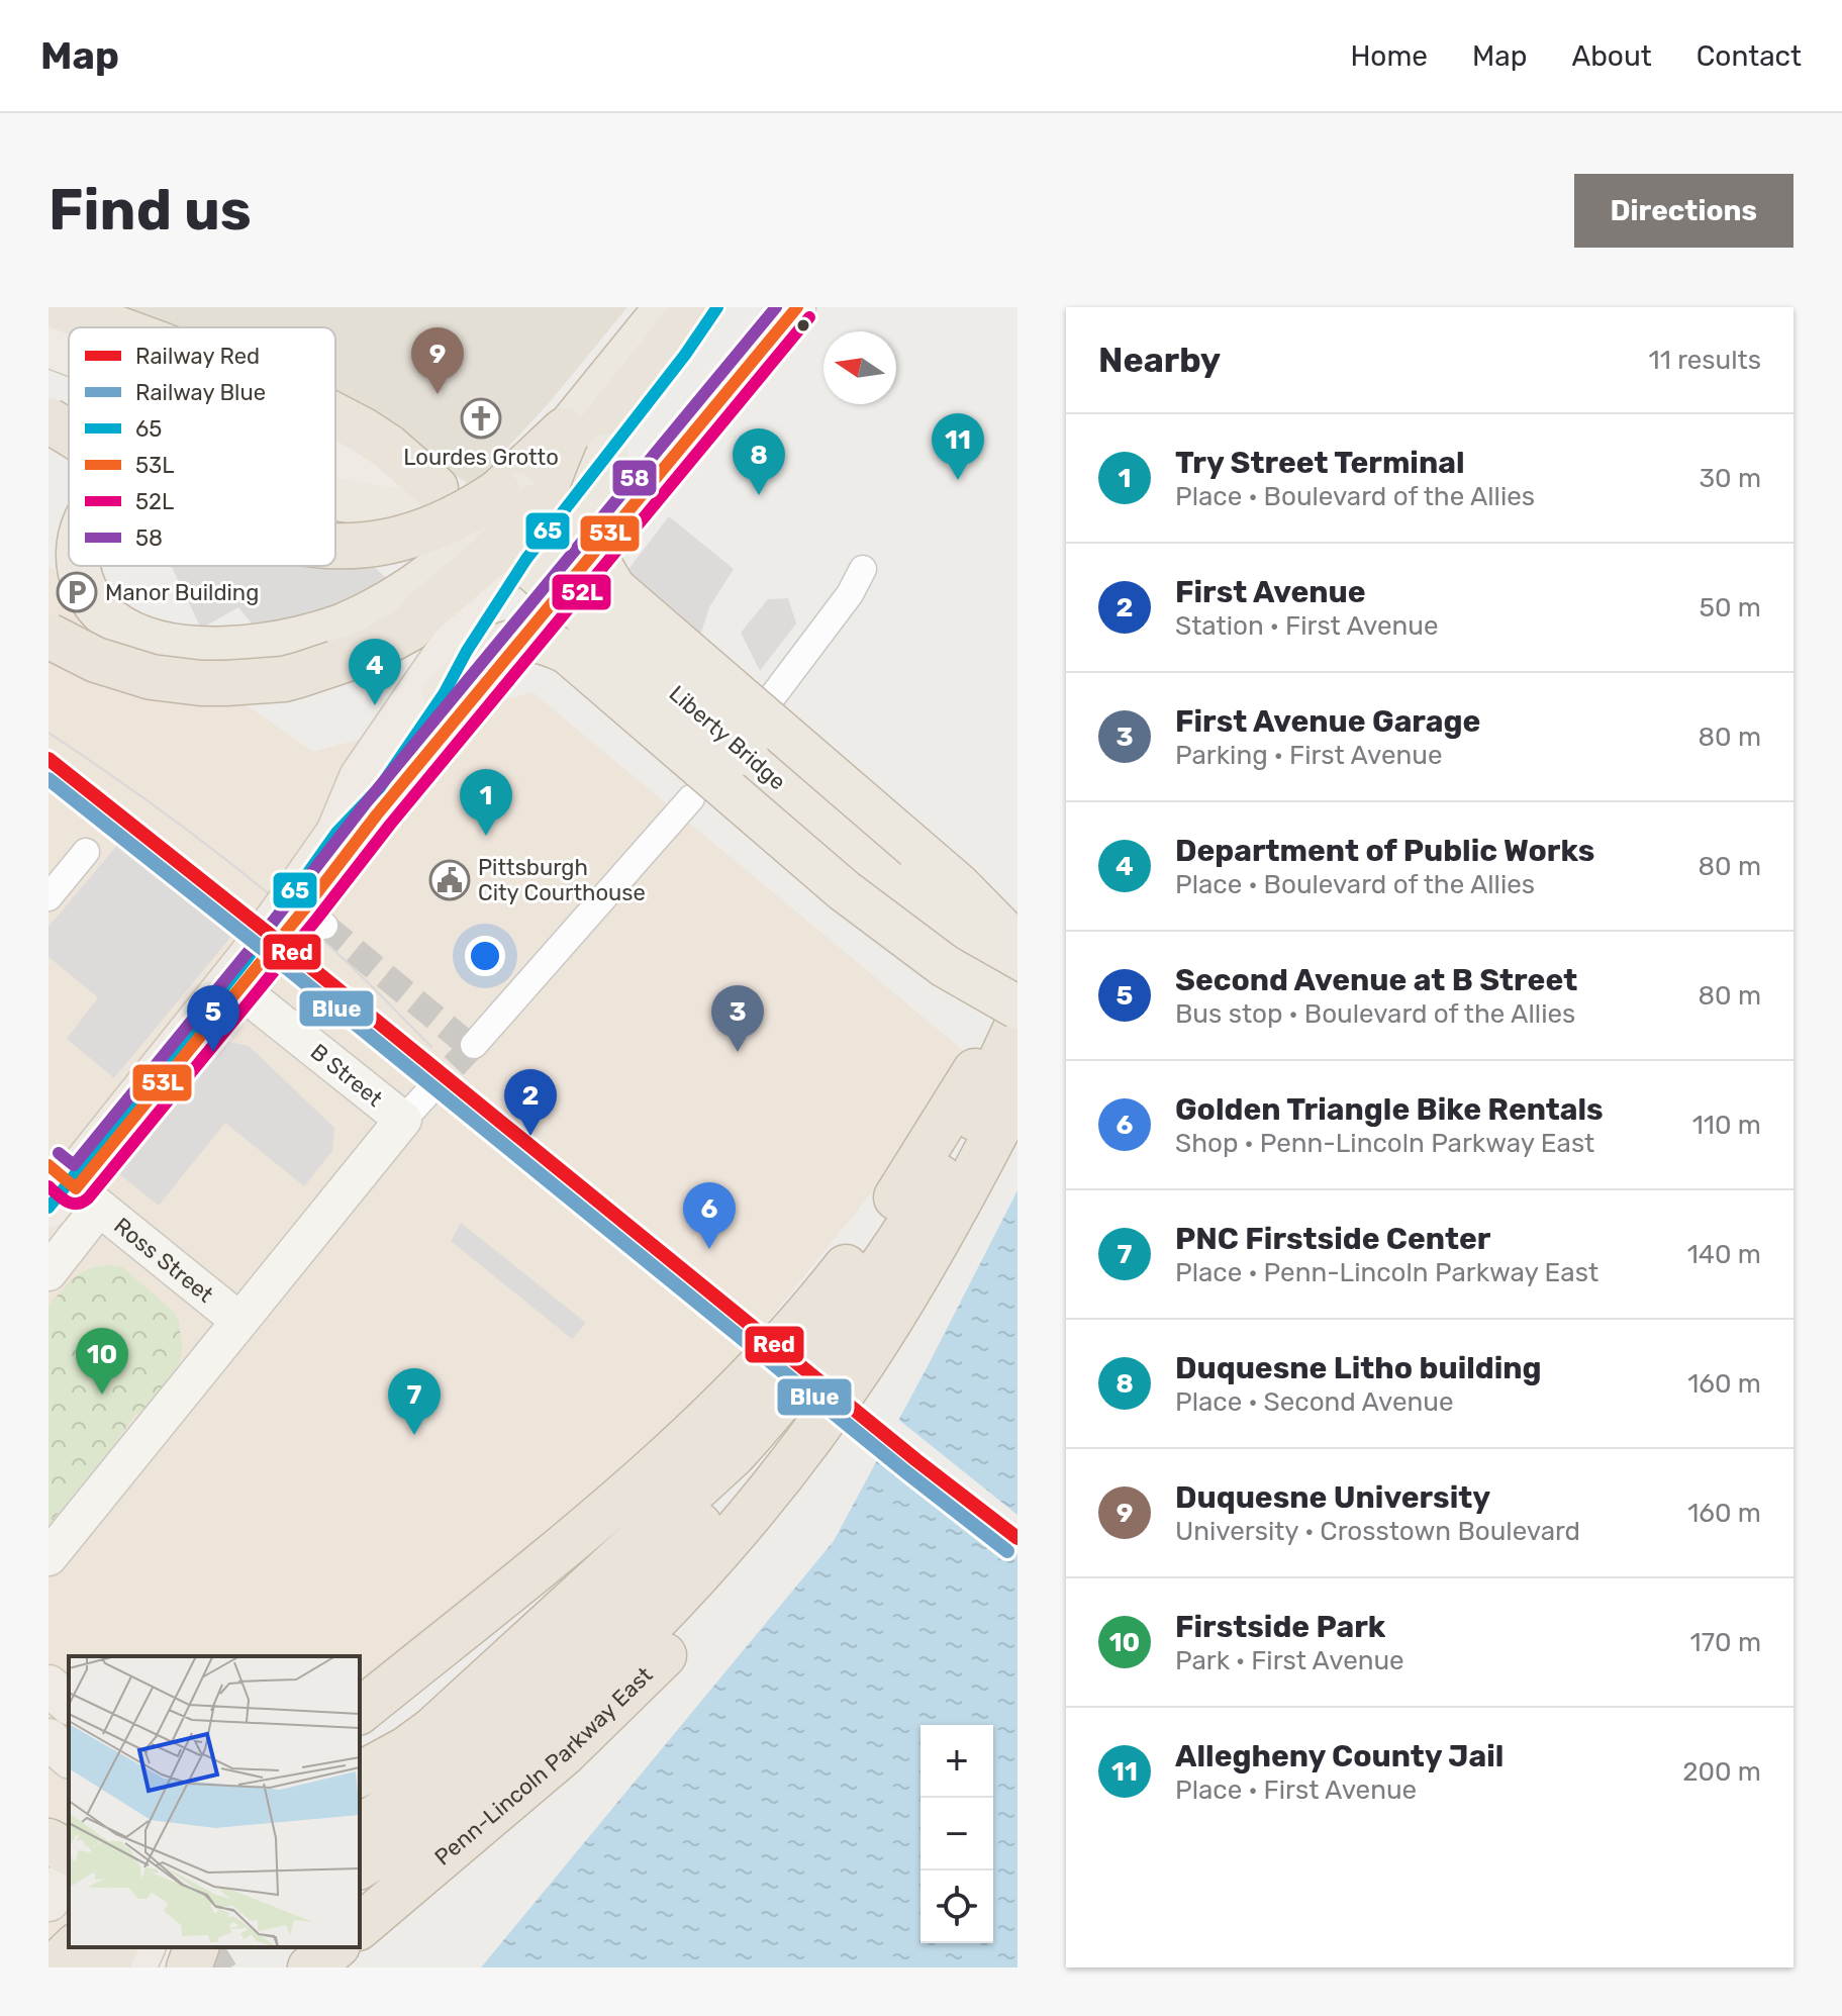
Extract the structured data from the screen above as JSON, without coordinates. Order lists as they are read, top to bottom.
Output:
{
  "streets": {
    "highway": ["Liberty Bridge", "Penn-Lincoln Parkway East"],
    "main road": ["B Street", "Ross Street"]
  },
  "crossings": [
    ["B Street", "Ross Street"]
  ],
  "places": {
    "church": ["Lourdes Grotto"],
    "parking": ["Manor Building"],
    "public building": ["Pittsburgh City Courthouse"]
  },
  "lines": [
    "transit line 65",
    "transit line 53L",
    "transit line 58",
    "transit line 52L",
    "rail line Red",
    "rail line Blue"
  ],
  "legend": [
    "Railway Red",
    "Railway Blue",
    "65",
    "53L",
    "52L",
    "58"
  ],
  "north": "left",
  "page": {
    "header": "Map",
    "nav": [
      "Home",
      "Map",
      "About",
      "Contact"
    ],
    "buttons": "Directions",
    "title": "Find us",
    "heading": ["Nearby", "11 results"],
    "pins": [
      "9",
      "11",
      "8",
      "4",
      "1",
      "3",
      "5",
      "2",
      "6",
      "10",
      "7"
    ],
    "list": [
      {
        "mark": "1",
        "name": "Try Street Terminal",
        "note": "Place · Boulevard of the Allies",
        "value": "30 m"
      },
      {
        "mark": "2",
        "name": "First Avenue",
        "note": "Station · First Avenue",
        "value": "50 m"
      },
      {
        "mark": "3",
        "name": "First Avenue Garage",
        "note": "Parking · First Avenue",
        "value": "80 m"
      },
      {
        "mark": "4",
        "name": "Department of Public Works",
        "note": "Place · Boulevard of the Allies",
        "value": "80 m"
      },
      {
        "mark": "5",
        "name": "Second Avenue at B Street",
        "note": "Bus stop · Boulevard of the Allies",
        "value": "80 m"
      },
      {
        "mark": "6",
        "name": "Golden Triangle Bike Rentals",
        "note": "Shop · Penn-Lincoln Parkway East",
        "value": "110 m"
      },
      {
        "mark": "7",
        "name": "PNC Firstside Center",
        "note": "Place · Penn-Lincoln Parkway East",
        "value": "140 m"
      },
      {
        "mark": "8",
        "name": "Duquesne Litho building",
        "note": "Place · Second Avenue",
        "value": "160 m"
      },
      {
        "mark": "9",
        "name": "Duquesne University",
        "note": "University · Crosstown Boulevard",
        "value": "160 m"
      },
      {
        "mark": "10",
        "name": "Firstside Park",
        "note": "Park · First Avenue",
        "value": "170 m"
      },
      {
        "mark": "11",
        "name": "Allegheny County Jail",
        "note": "Place · First Avenue",
        "value": "200 m"
      }
    ],
    "map_buttons": ["+", "−"]
  }
}
